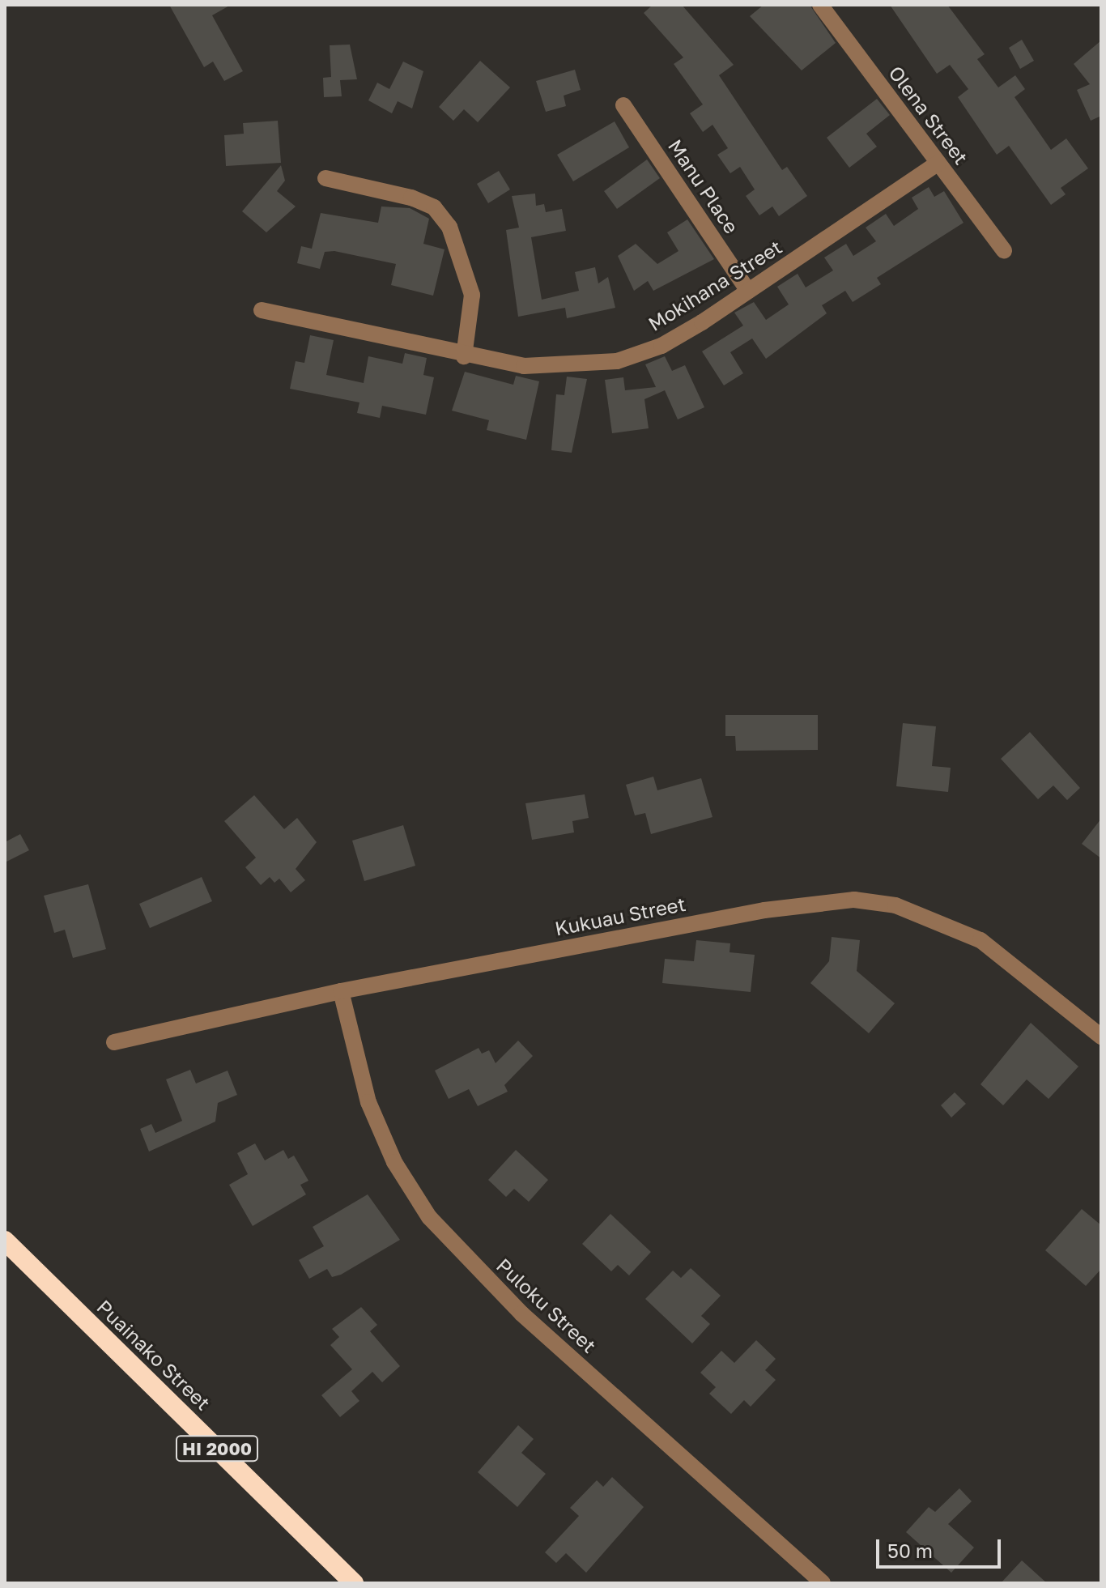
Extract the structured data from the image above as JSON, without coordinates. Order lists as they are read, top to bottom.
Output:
{
  "streets": {
    "highway": ["Puainako Street", "HI 2000"],
    "street": [
      "Olena Street",
      "Manu Place",
      "Mokihana Street",
      "Kukuau Street",
      "Puloku Street"
    ]
  },
  "crossings": [
    ["Olena Street", "Mokihana Street"],
    ["Manu Place", "Mokihana Street"],
    ["Kukuau Street", "Puloku Street"]
  ],
  "scale_bar": "50 m"
}
